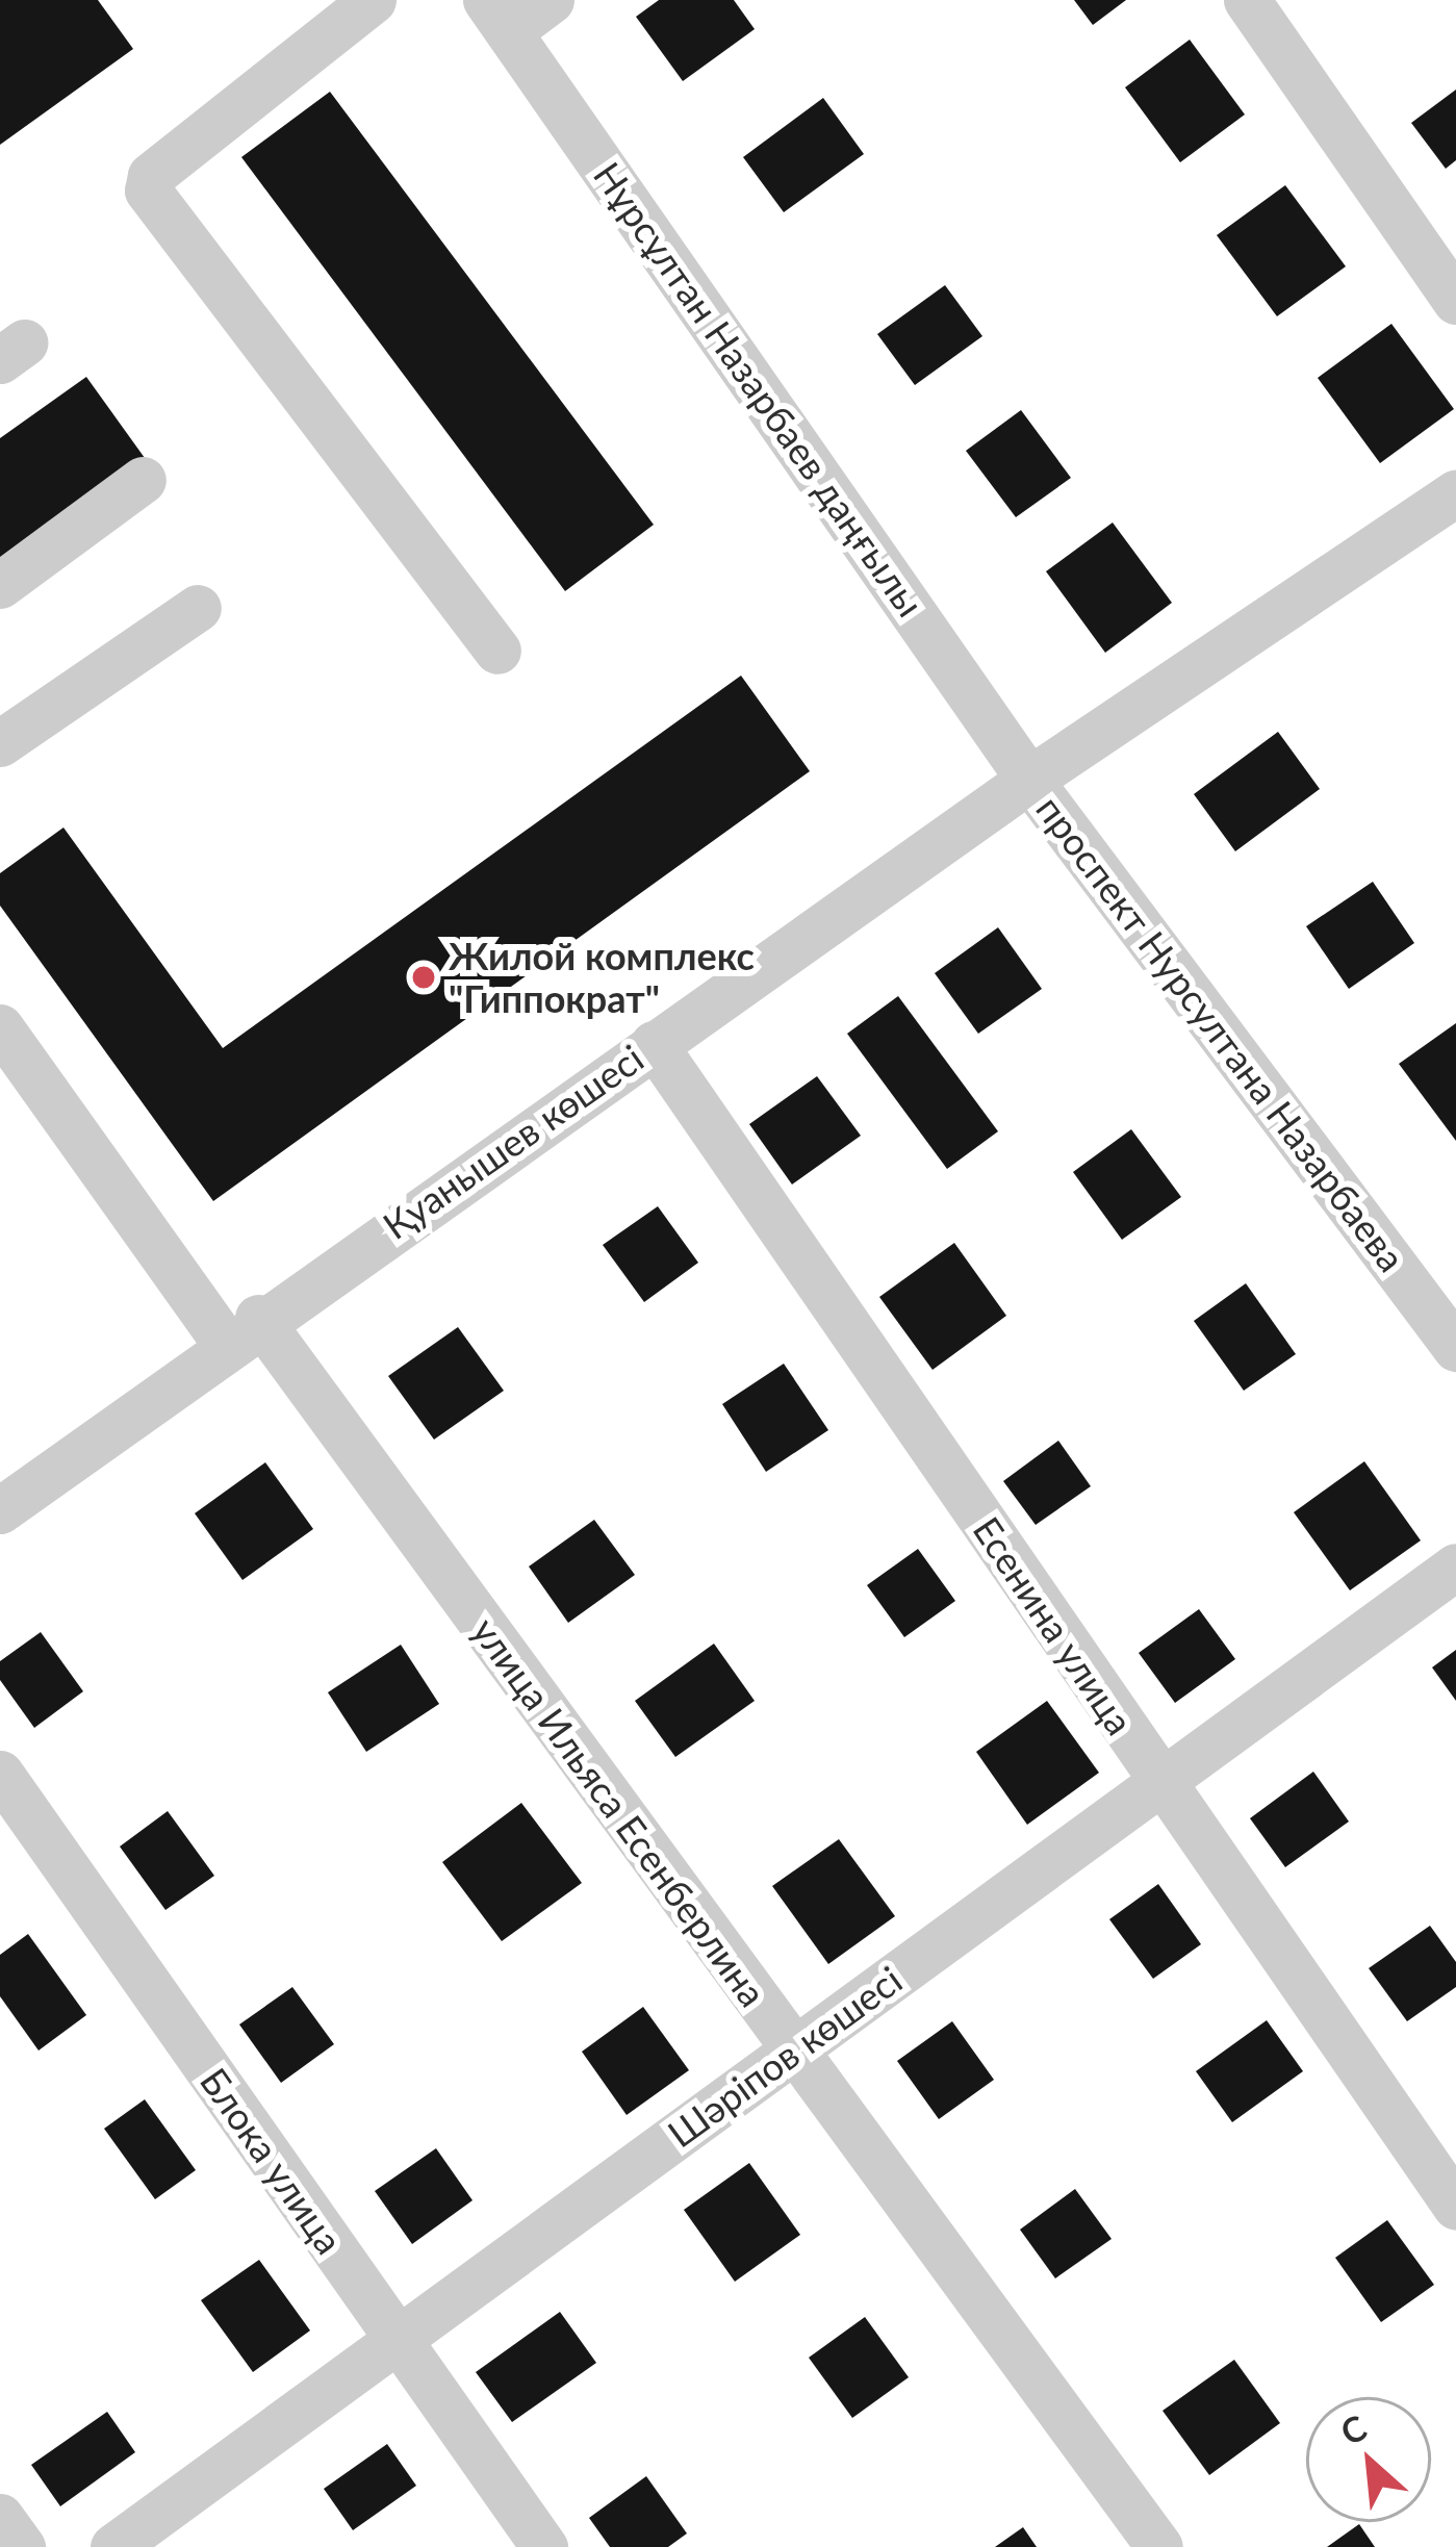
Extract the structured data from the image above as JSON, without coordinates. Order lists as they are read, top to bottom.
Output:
{
  "streets": {
    "street": [
      "Нұрсұлтан Назарбаев даңғылы",
      "проспект Нурсултана Назарбаева",
      "Қуанышев көшесі",
      "Есенина улица",
      "улица Ильяса Есенберлина",
      "Шәріпов көшесі",
      "Блока улица"
    ]
  },
  "crossings": [
    ["Нұрсұлтан Назарбаев даңғылы", "проспект Нурсултана Назарбаева"],
    ["Нұрсұлтан Назарбаев даңғылы", "Қуанышев көшесі"],
    ["проспект Нурсултана Назарбаева", "Қуанышев көшесі"],
    ["Қуанышев көшесі", "Есенина улица"],
    ["Қуанышев көшесі", "улица Ильяса Есенберлина"],
    ["Есенина улица", "Шәріпов көшесі"],
    ["улица Ильяса Есенберлина", "Шәріпов көшесі"],
    ["Шәріпов көшесі", "Блока улица"]
  ],
  "places": ["Жилой комплекс \"Гиппократ\""],
  "north": "top left"
}
